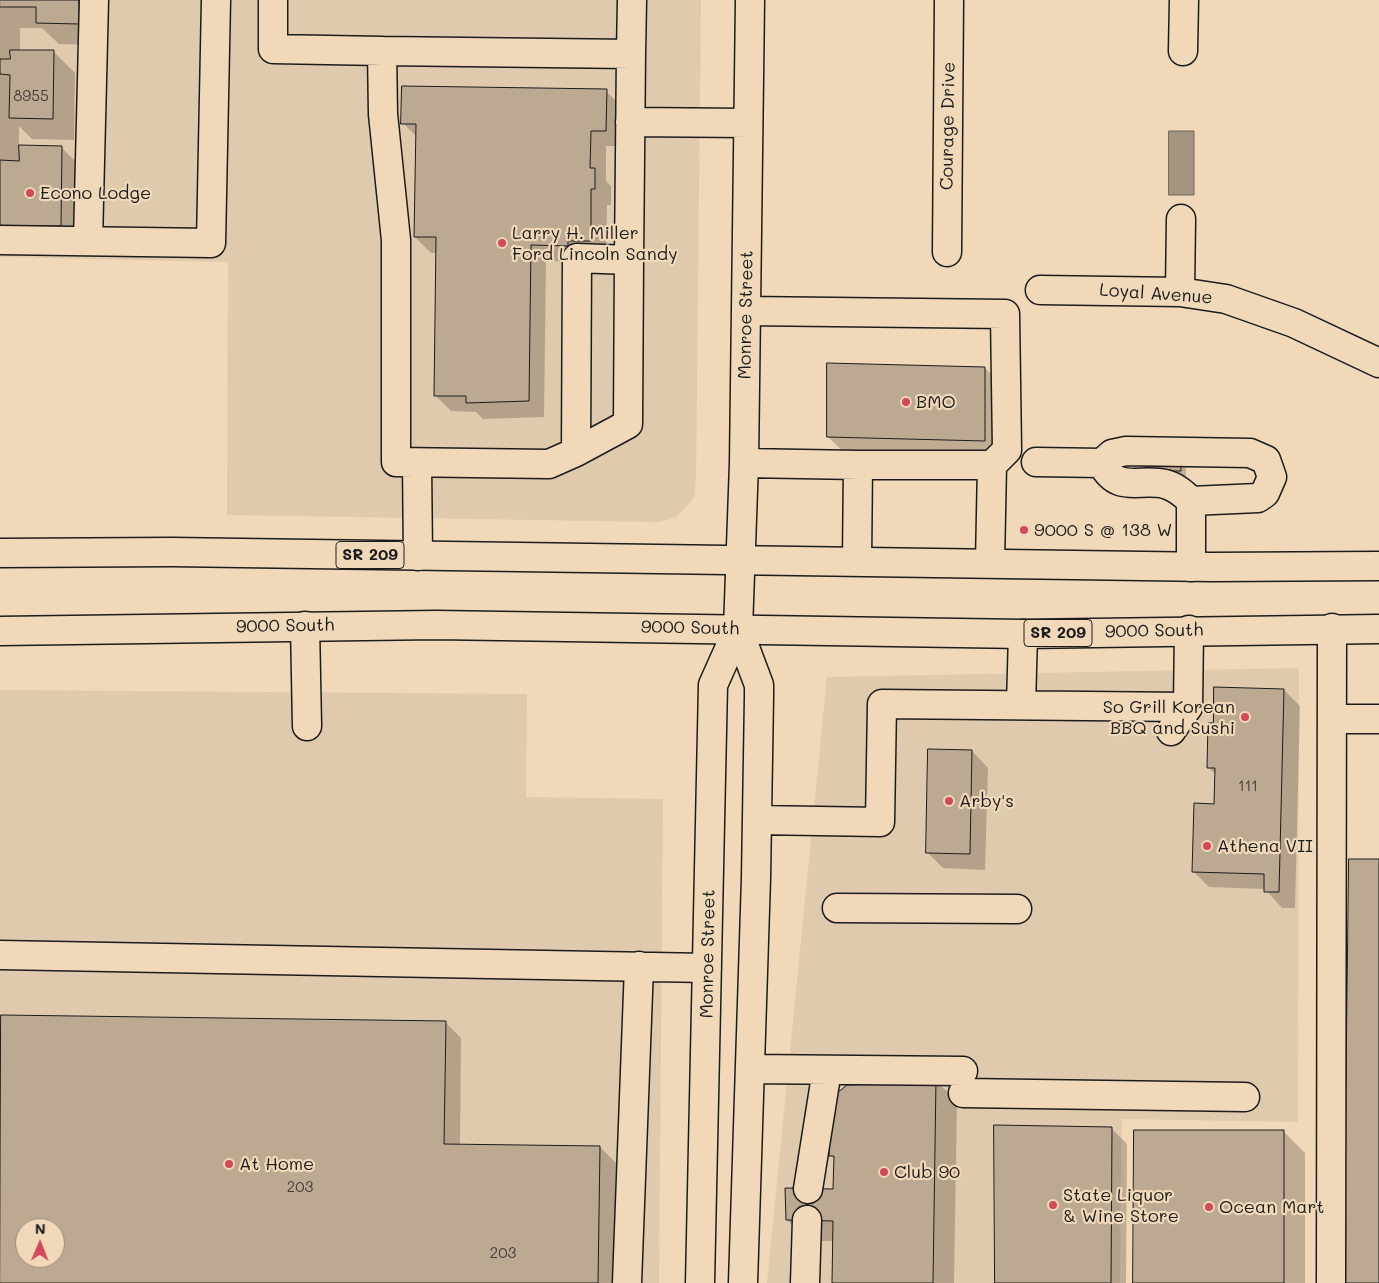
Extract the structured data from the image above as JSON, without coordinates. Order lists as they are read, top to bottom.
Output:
{
  "streets": {
    "main road": [
      "Courage Drive",
      "Loyal Avenue",
      "Monroe Street",
      "SR 209",
      "9000 South"
    ]
  },
  "crossings": [
    ["Monroe Street", "SR 209"],
    ["Monroe Street", "9000 South"]
  ],
  "places": [
    "Econo Lodge",
    "Larry H. Miller Ford Lincoln Sandy",
    "BMO",
    "9000 S @ 138 W",
    "So Grill Korean BBQ and Sushi",
    "Arby's",
    "Athena VII",
    "At Home",
    "Club 90",
    "State Liquor & Wine Store",
    "Ocean Mart"
  ],
  "house_numbers": [
    "8955",
    "111",
    "203",
    "203"
  ],
  "north": "top"
}
